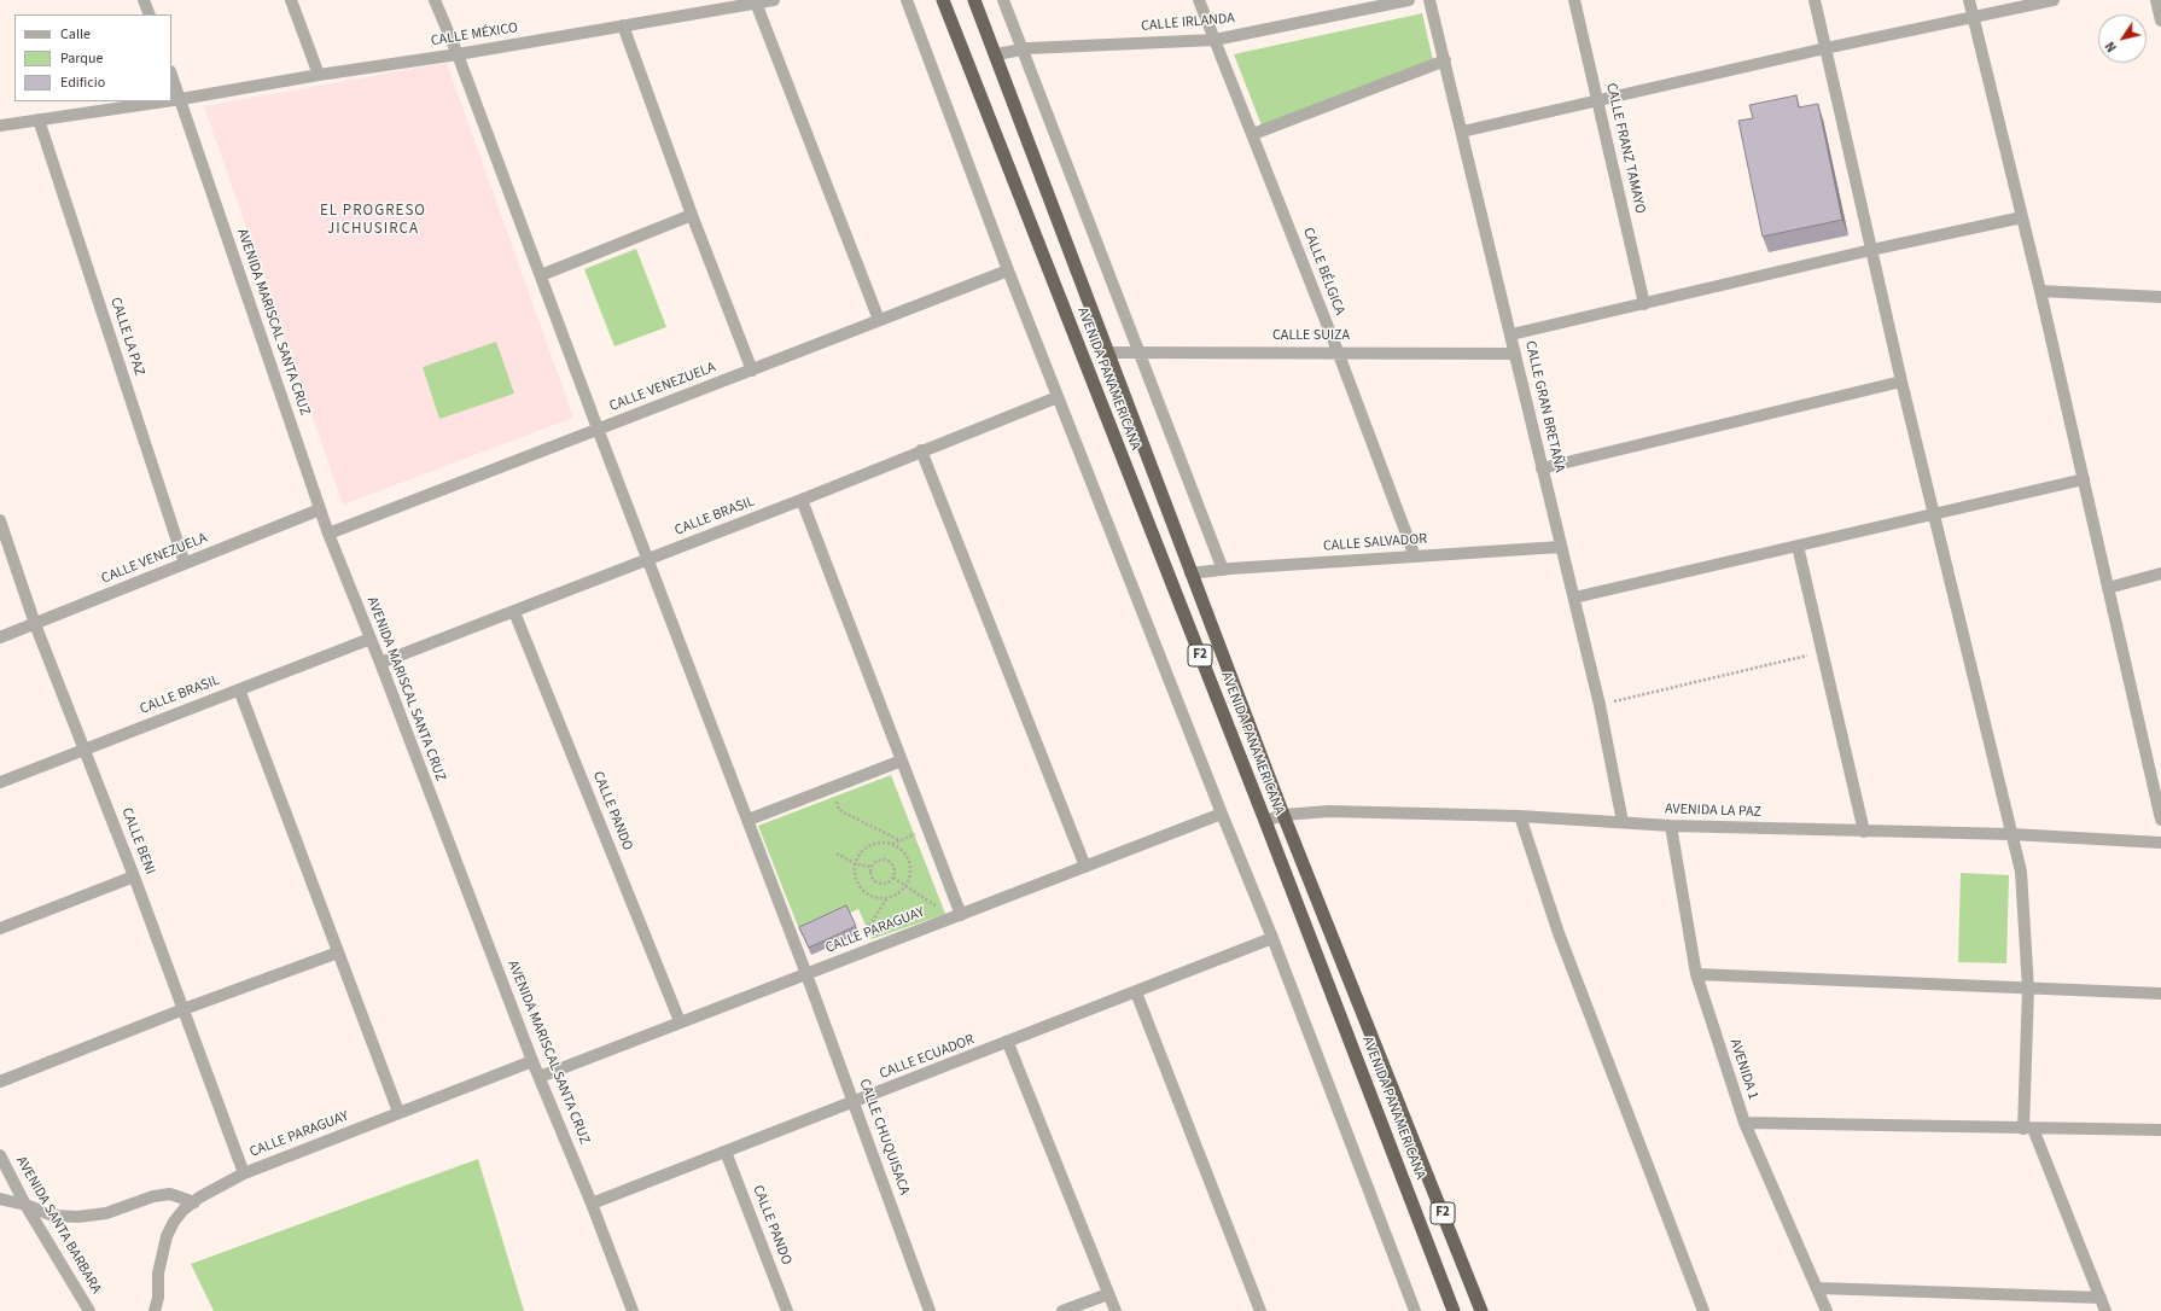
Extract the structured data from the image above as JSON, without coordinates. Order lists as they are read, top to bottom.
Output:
{
  "streets": {
    "highway": ["AVENIDA PANAMERICANA", "F2"],
    "street": [
      "CALLE IRLANDA",
      "CALLE MÉXICO",
      "CALLE FRANZ TAMAYO",
      "CALLE BÉLGICA",
      "AVENIDA MARISCAL SANTA CRUZ",
      "CALLE SUIZA",
      "CALLE LA PAZ",
      "CALLE VENEZUELA",
      "CALLE GRAN BRETAÑA",
      "CALLE BRASIL",
      "CALLE SALVADOR",
      "CALLE PANDO",
      "AVENIDA LA PAZ",
      "CALLE BENI",
      "CALLE PARAGUAY",
      "CALLE ECUADOR",
      "AVENIDA 1",
      "CALLE CHUQUISACA",
      "AVENIDA SANTA BARBARA"
    ]
  },
  "crossings": [
    ["CALLE IRLANDA", "CALLE BÉLGICA"],
    ["CALLE IRLANDA", "AVENIDA PANAMERICANA"],
    ["CALLE MÉXICO", "AVENIDA MARISCAL SANTA CRUZ"],
    ["CALLE MÉXICO", "CALLE LA PAZ"],
    ["CALLE MÉXICO", "CALLE CHUQUISACA"],
    ["CALLE BÉLGICA", "CALLE SUIZA"],
    ["CALLE BÉLGICA", "CALLE SALVADOR"],
    ["AVENIDA MARISCAL SANTA CRUZ", "CALLE VENEZUELA"],
    ["AVENIDA MARISCAL SANTA CRUZ", "CALLE BRASIL"],
    ["AVENIDA MARISCAL SANTA CRUZ", "CALLE PARAGUAY"],
    ["AVENIDA MARISCAL SANTA CRUZ", "CALLE ECUADOR"],
    ["CALLE SUIZA", "AVENIDA PANAMERICANA"],
    ["CALLE SUIZA", "CALLE GRAN BRETAÑA"],
    ["CALLE LA PAZ", "CALLE VENEZUELA"],
    ["AVENIDA PANAMERICANA", "CALLE SALVADOR"],
    ["AVENIDA PANAMERICANA", "AVENIDA LA PAZ"],
    ["CALLE VENEZUELA", "CALLE BENI"],
    ["CALLE VENEZUELA", "CALLE CHUQUISACA"],
    ["CALLE GRAN BRETAÑA", "CALLE SALVADOR"],
    ["CALLE GRAN BRETAÑA", "AVENIDA LA PAZ"],
    ["CALLE BRASIL", "CALLE PANDO"],
    ["CALLE BRASIL", "CALLE BENI"],
    ["CALLE BRASIL", "CALLE CHUQUISACA"],
    ["CALLE PANDO", "CALLE PARAGUAY"],
    ["CALLE PANDO", "CALLE ECUADOR"],
    ["AVENIDA LA PAZ", "AVENIDA 1"],
    ["CALLE BENI", "CALLE PARAGUAY"],
    ["CALLE PARAGUAY", "CALLE CHUQUISACA"],
    ["CALLE ECUADOR", "CALLE CHUQUISACA"]
  ],
  "districts": ["EL PROGRESO JICHUSIRCA"],
  "legend": ["Calle", "Parque", "Edificio"],
  "north": "bottom left"
}
